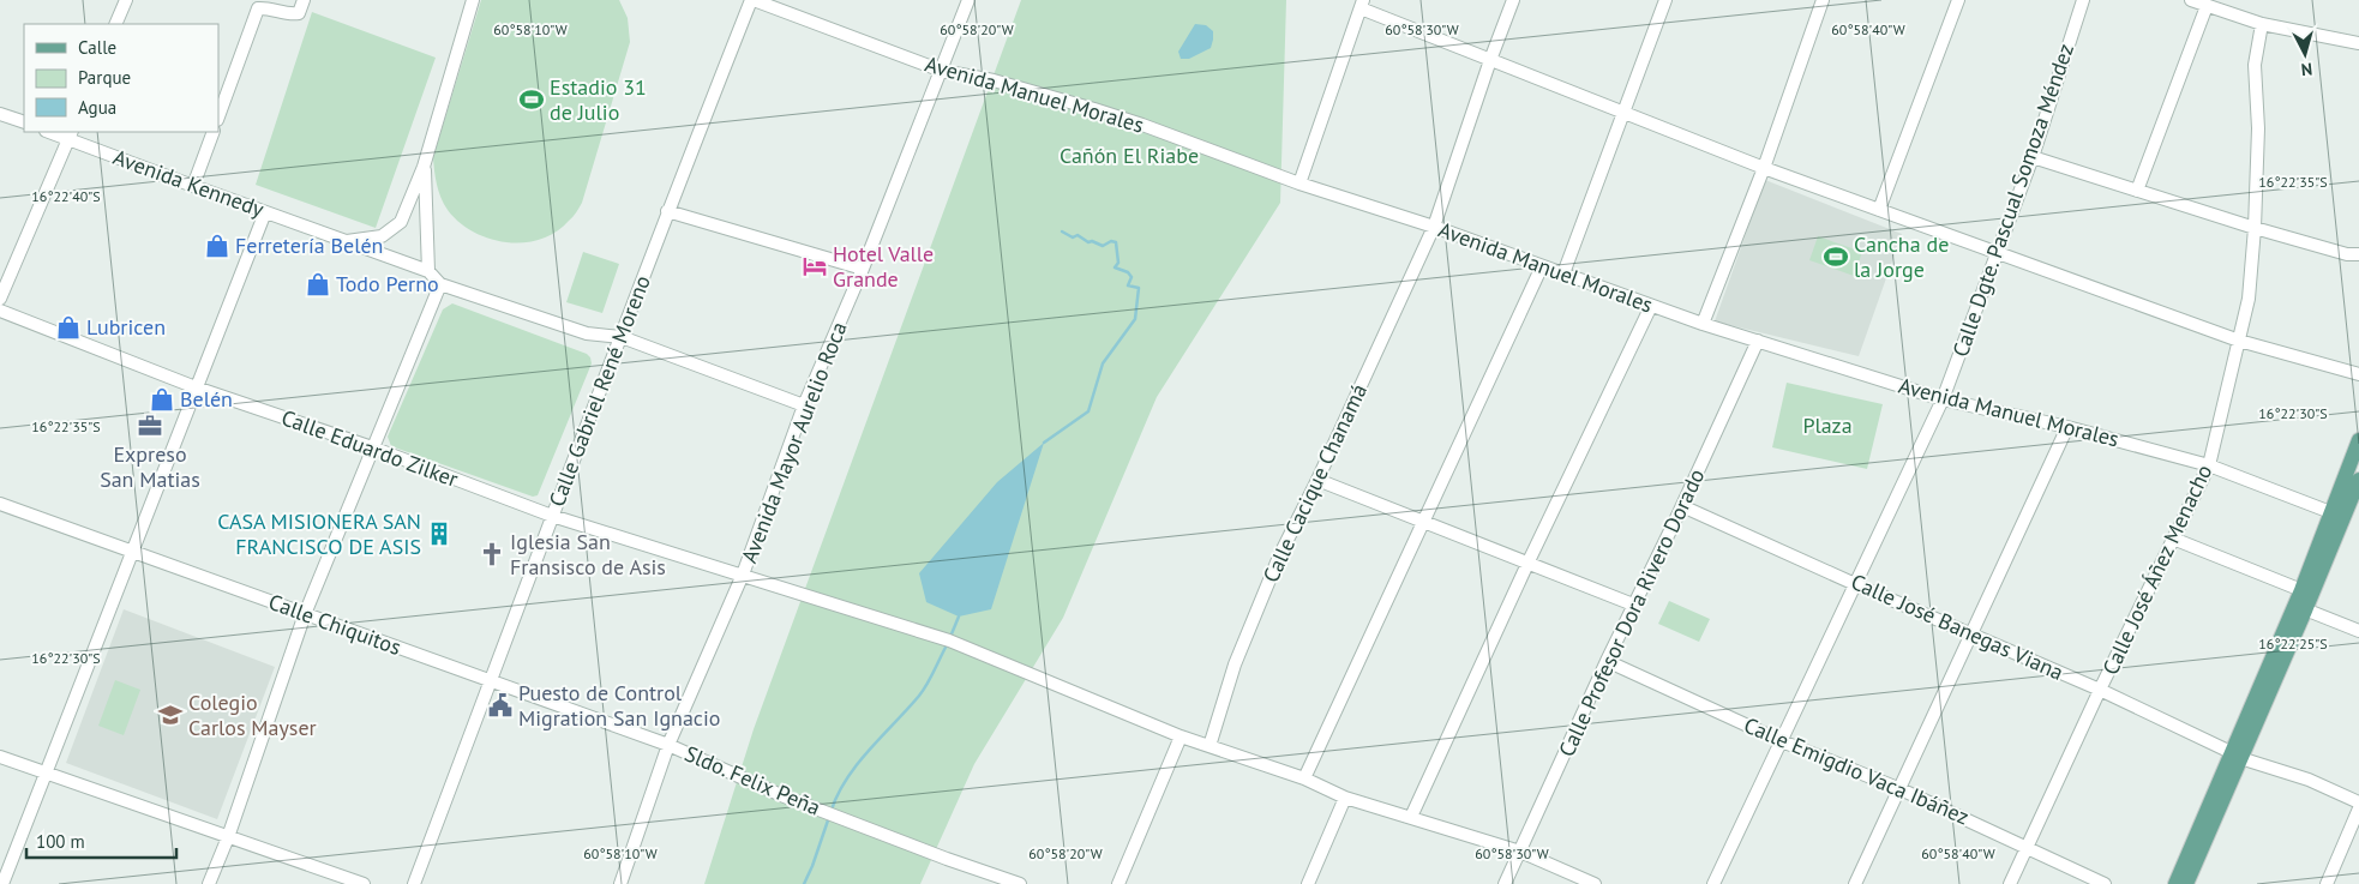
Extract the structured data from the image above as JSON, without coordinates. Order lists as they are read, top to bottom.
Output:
{
  "streets": {
    "street": [
      "Avenida Manuel Morales",
      "Avenida Kennedy",
      "Calle Dgte. Pascual Somoza Méndez",
      "Calle Gabriel René Moreno",
      "Avenida Mayor Aurelio Roca",
      "Calle Eduardo Zilker",
      "Calle Cacique Chanamá",
      "Calle José Áñez Menacho",
      "Calle Profesor Dora Rivero Dorado",
      "Calle Chiquitos",
      "Calle José Banegas Viana",
      "Calle Emigdio Vaca Ibáñez",
      "Sldo. Felix Peña"
    ]
  },
  "crossings": [
    ["Avenida Manuel Morales", "Calle Dgte. Pascual Somoza Méndez"],
    ["Avenida Manuel Morales", "Calle Gabriel René Moreno"],
    ["Avenida Manuel Morales", "Avenida Mayor Aurelio Roca"],
    ["Avenida Manuel Morales", "Calle Cacique Chanamá"],
    ["Avenida Manuel Morales", "Calle José Áñez Menacho"],
    ["Avenida Manuel Morales", "Calle Profesor Dora Rivero Dorado"],
    ["Avenida Kennedy", "Calle Gabriel René Moreno"],
    ["Avenida Kennedy", "Avenida Mayor Aurelio Roca"],
    ["Calle Dgte. Pascual Somoza Méndez", "Calle José Banegas Viana"],
    ["Calle Dgte. Pascual Somoza Méndez", "Calle Emigdio Vaca Ibáñez"],
    ["Calle Gabriel René Moreno", "Calle Eduardo Zilker"],
    ["Calle Gabriel René Moreno", "Calle Chiquitos"],
    ["Avenida Mayor Aurelio Roca", "Calle Eduardo Zilker"],
    ["Avenida Mayor Aurelio Roca", "Calle Chiquitos"],
    ["Avenida Mayor Aurelio Roca", "Sldo. Felix Peña"],
    ["Calle Eduardo Zilker", "Calle Cacique Chanamá"],
    ["Calle Eduardo Zilker", "Calle Profesor Dora Rivero Dorado"],
    ["Calle José Áñez Menacho", "Calle José Banegas Viana"],
    ["Calle José Áñez Menacho", "Calle Emigdio Vaca Ibáñez"],
    ["Calle Profesor Dora Rivero Dorado", "Calle José Banegas Viana"],
    ["Calle Profesor Dora Rivero Dorado", "Calle Emigdio Vaca Ibáñez"],
    ["Calle Chiquitos", "Sldo. Felix Peña"]
  ],
  "parks": ["Cañón El Riabe", "Plaza"],
  "places": {
    "sports": ["Estadio 31 de Julio", "Cancha de la Jorge"],
    "shop": [
      "Ferretería Belén",
      "Todo Perno",
      "Lubricen",
      "Belén"
    ],
    "hotel": ["Hotel Valle Grande"],
    "office": ["Expreso San Matias"],
    "building": ["CASA MISIONERA SAN FRANCISCO DE ASIS"],
    "church": ["Iglesia San Fransisco de Asis"],
    "public building": ["Puesto de Control Migration San Ignacio"],
    "school or university": ["Colegio Carlos Mayser"]
  },
  "legend": ["Calle", "Parque", "Agua"],
  "scale_bar": "100 m",
  "north": "bottom",
  "coordinates": [
    "60°58'10\"W",
    "60°58'20\"W",
    "60°58'30\"W",
    "60°58'40\"W",
    "16°22'35\"S",
    "16°22'40\"S",
    "16°22'30\"S",
    "16°22'25\"S"
  ]
}
